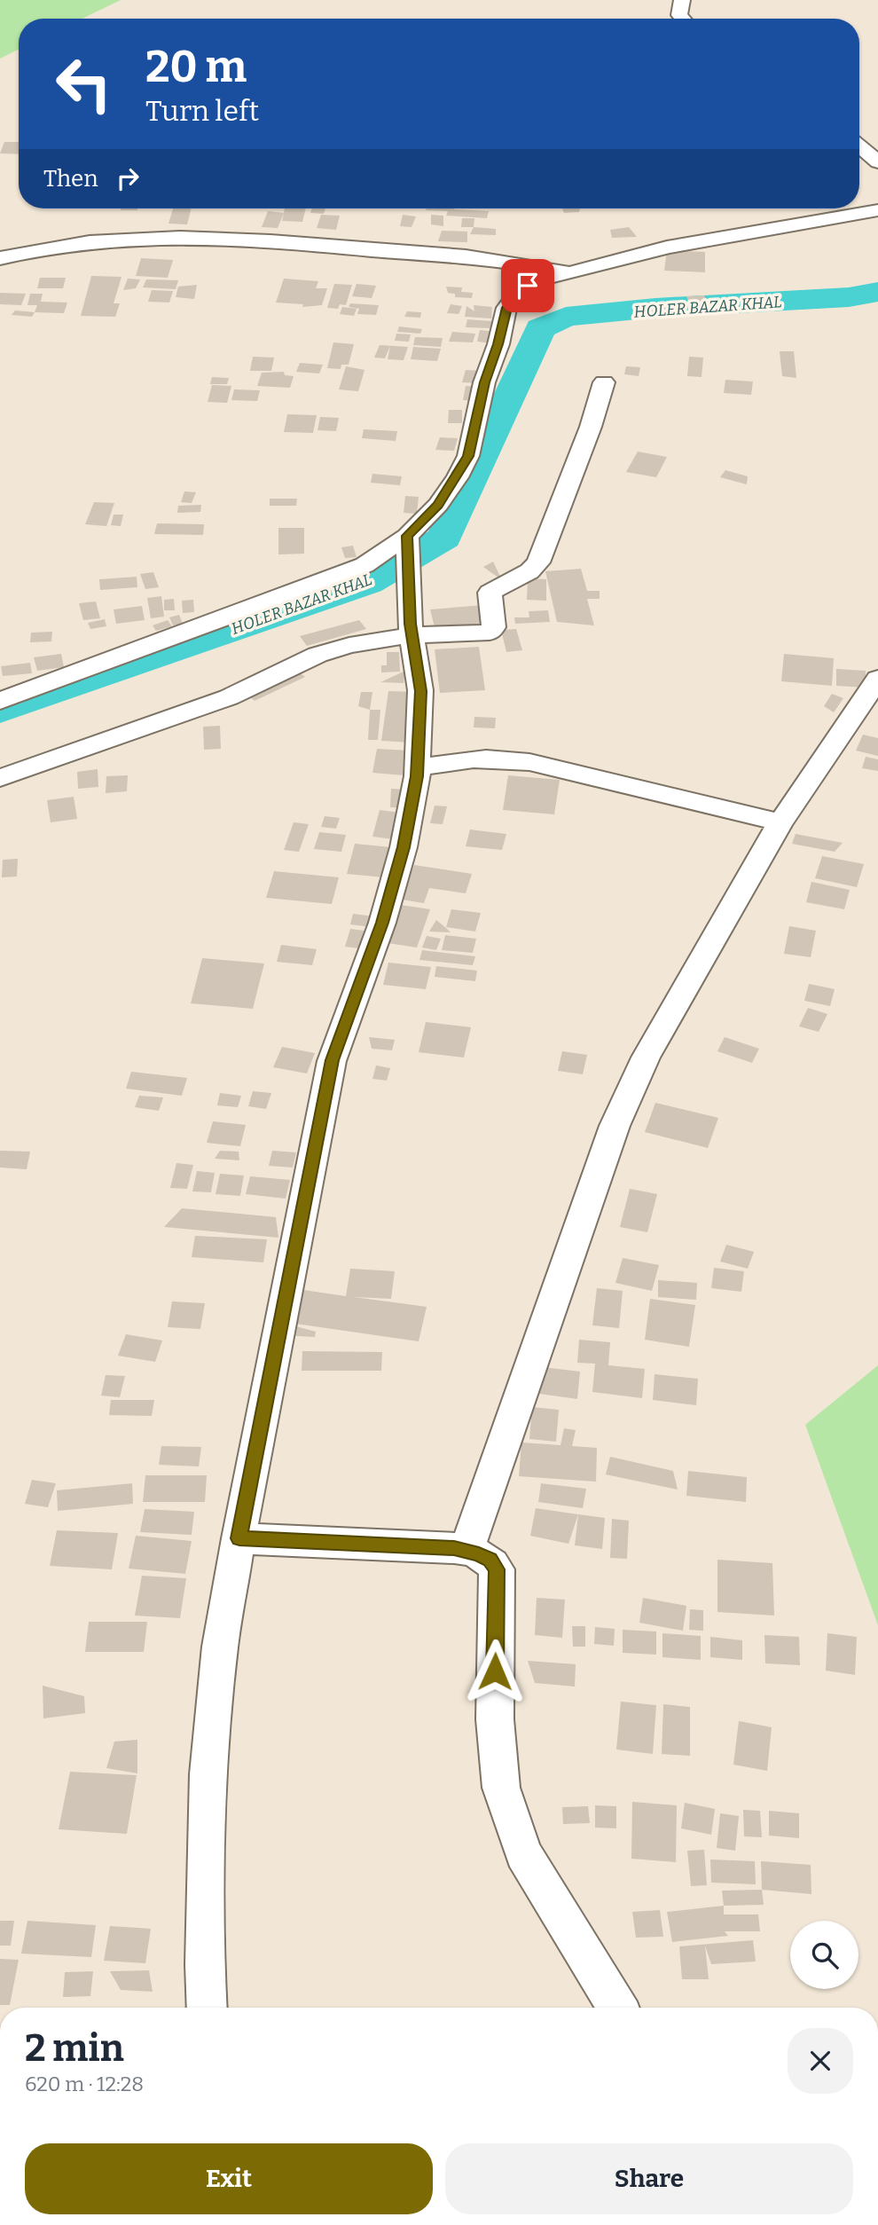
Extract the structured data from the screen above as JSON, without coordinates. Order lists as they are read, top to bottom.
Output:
{
  "water": ["HOLER BAZAR KHAL"],
  "page": {
    "turn": ["20 m", "Turn left"],
    "then": "Then",
    "heading": ["2 min", "620 m · 12:28"],
    "buttons": ["Exit", "Share"]
  }
}
